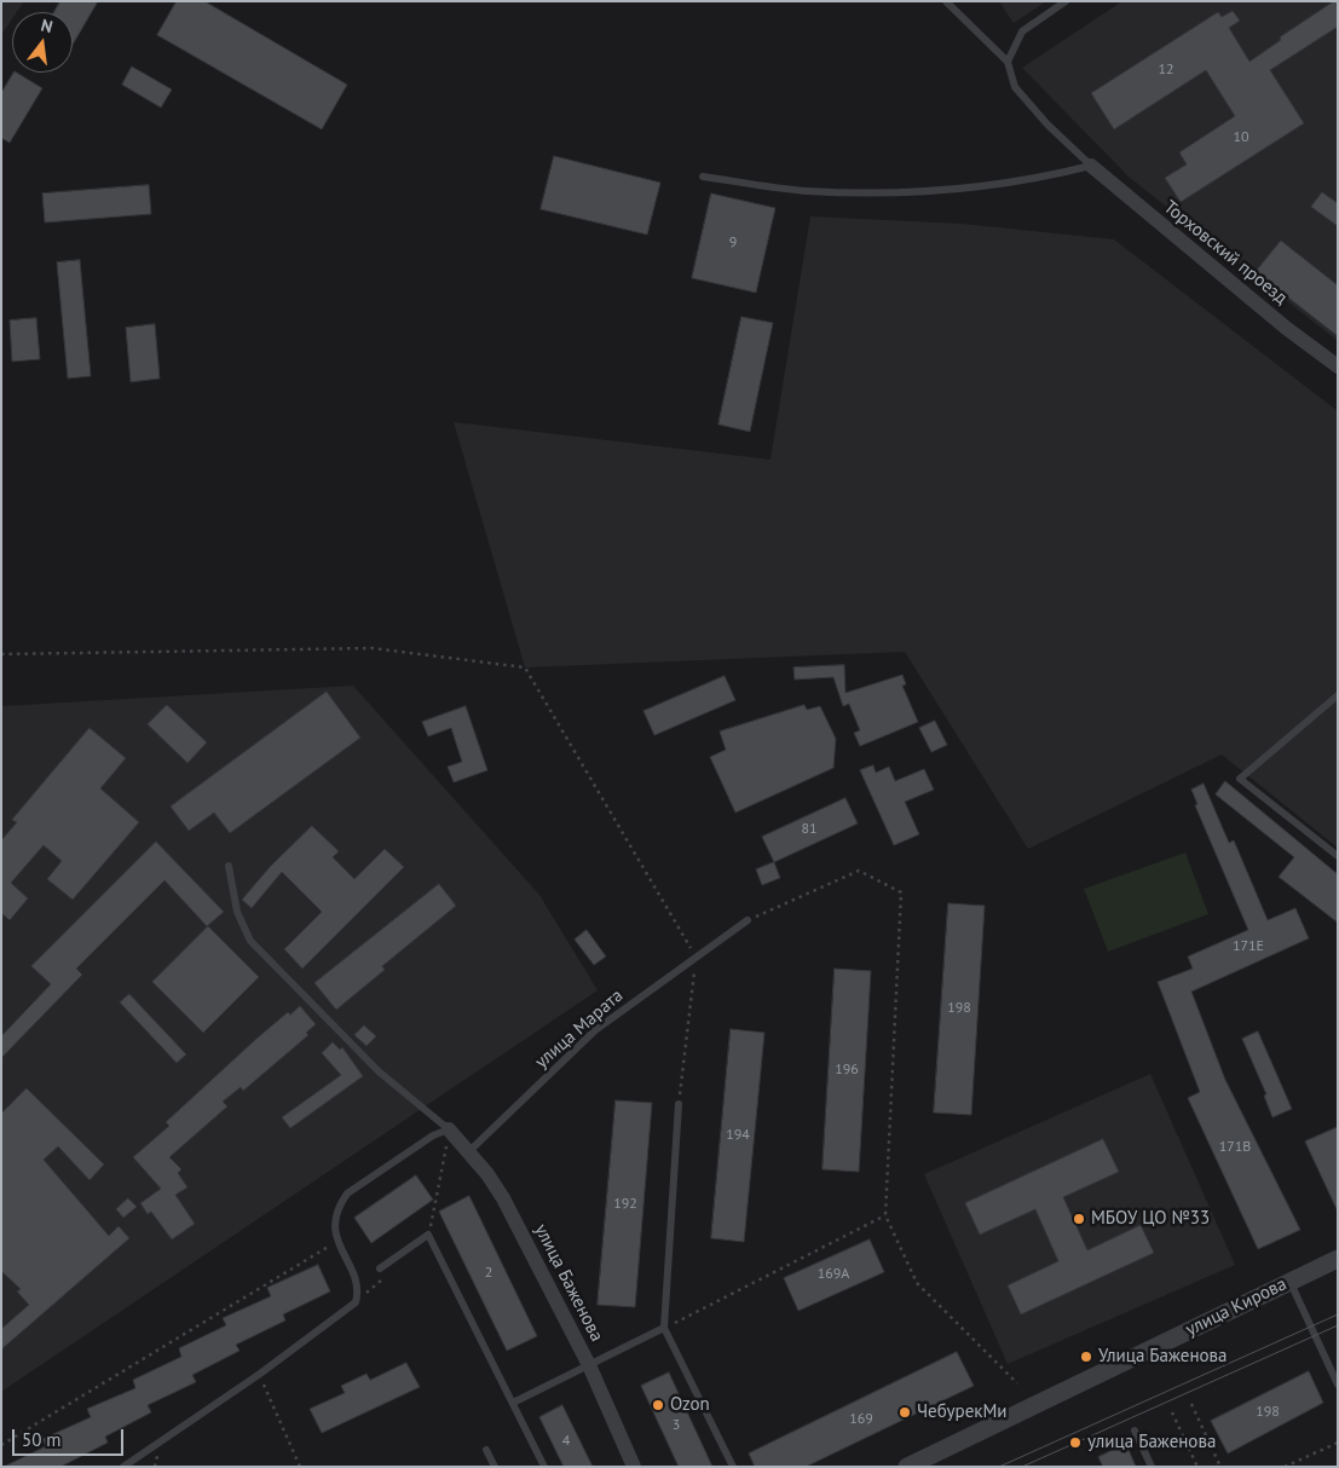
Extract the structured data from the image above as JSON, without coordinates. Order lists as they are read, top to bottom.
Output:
{
  "streets": {
    "street": ["Торховский проезд", "улица Баженова", "улица Кирова"],
    "lane": ["улица Марата"]
  },
  "crossings": [
    ["улица Марата", "улица Баженова"]
  ],
  "places": [
    "МБОУ ЦО №33",
    "Улица Баженова",
    "Ozon",
    "ЧебурекМи",
    "улица Баженова"
  ],
  "house_numbers": [
    "12",
    "10",
    "9",
    "81",
    "171Е",
    "198",
    "196",
    "194",
    "171В",
    "192",
    "2",
    "169А",
    "198",
    "169",
    "3",
    "4"
  ],
  "scale_bar": "50 m",
  "north": "top"
}
